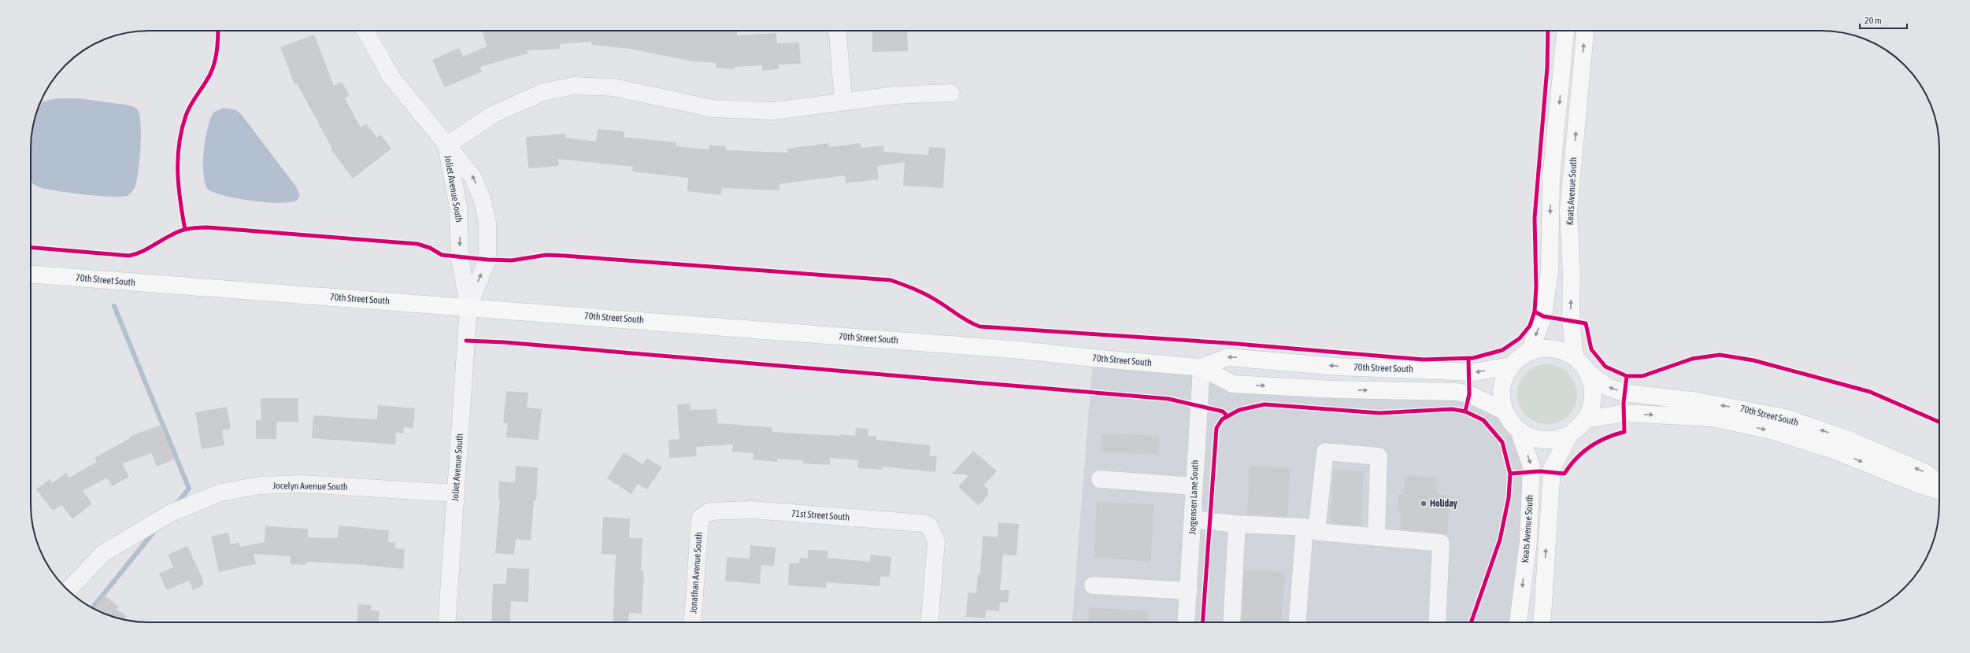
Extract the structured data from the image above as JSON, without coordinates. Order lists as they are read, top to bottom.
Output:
{
  "streets": {
    "main road": ["Keats Avenue South", "70th Street South"],
    "street": [
      "Joliet Avenue South",
      "Jocelyn Avenue South",
      "Jorgensen Lane South",
      "71st Street South",
      "Jonathan Avenue South"
    ]
  },
  "crossings": [
    ["Joliet Avenue South", "70th Street South"],
    ["Joliet Avenue South", "Jocelyn Avenue South"],
    ["Keats Avenue South", "70th Street South"],
    ["70th Street South", "Jorgensen Lane South"],
    ["71st Street South", "Jonathan Avenue South"]
  ],
  "places": ["Holiday"],
  "scale_bar": "20 m"
}
